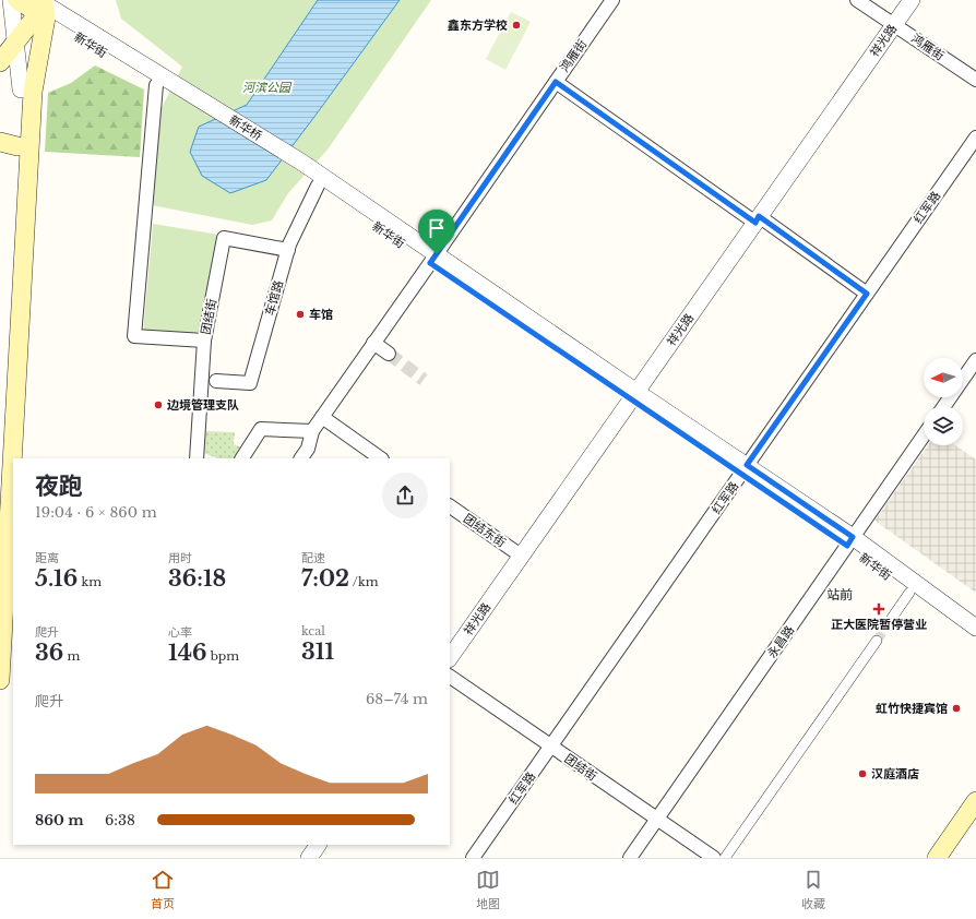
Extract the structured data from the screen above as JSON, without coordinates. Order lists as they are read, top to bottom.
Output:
{
  "streets": {
    "main road": ["新华街"],
    "street": [
      "祥光路",
      "鸿雁街",
      "新华桥",
      "红军路",
      "车馆路",
      "团结街",
      "团结东街",
      "永昌路"
    ]
  },
  "crossings": [
    ["祥光路", "新华街"],
    ["祥光路", "鸿雁街"],
    ["祥光路", "团结东街"],
    ["新华街", "鸿雁街"],
    ["新华街", "新华桥"],
    ["新华街", "红军路"],
    ["新华街", "车馆路"],
    ["新华街", "永昌路"],
    ["红军路", "团结街"],
    ["车馆路", "团结街"],
    ["团结街", "永昌路"]
  ],
  "districts": ["站前"],
  "parks": ["河滨公园"],
  "places": {
    "other": [
      "鑫东方学校",
      "车馆",
      "边境管理支队",
      "虹竹快捷宾馆",
      "汉庭酒店"
    ],
    "health": ["正大医院暂停营业"]
  },
  "north": "left",
  "page": {
    "heading": ["夜跑", "19:04 · 6 × 860 m"],
    "stats": [
      ["距离", "5.16 km"],
      ["用时", "36:18"],
      ["配速", "7:02 /km"],
      ["爬升", "36 m"],
      ["心率", "146 bpm"],
      ["kcal", "311"]
    ],
    "chart": ["爬升", "68–74 m"],
    "list": [
      {
        "name": "860 m",
        "note": "6:38"
      }
    ],
    "tabs": ["首页", "地图", "收藏"]
  }
}
